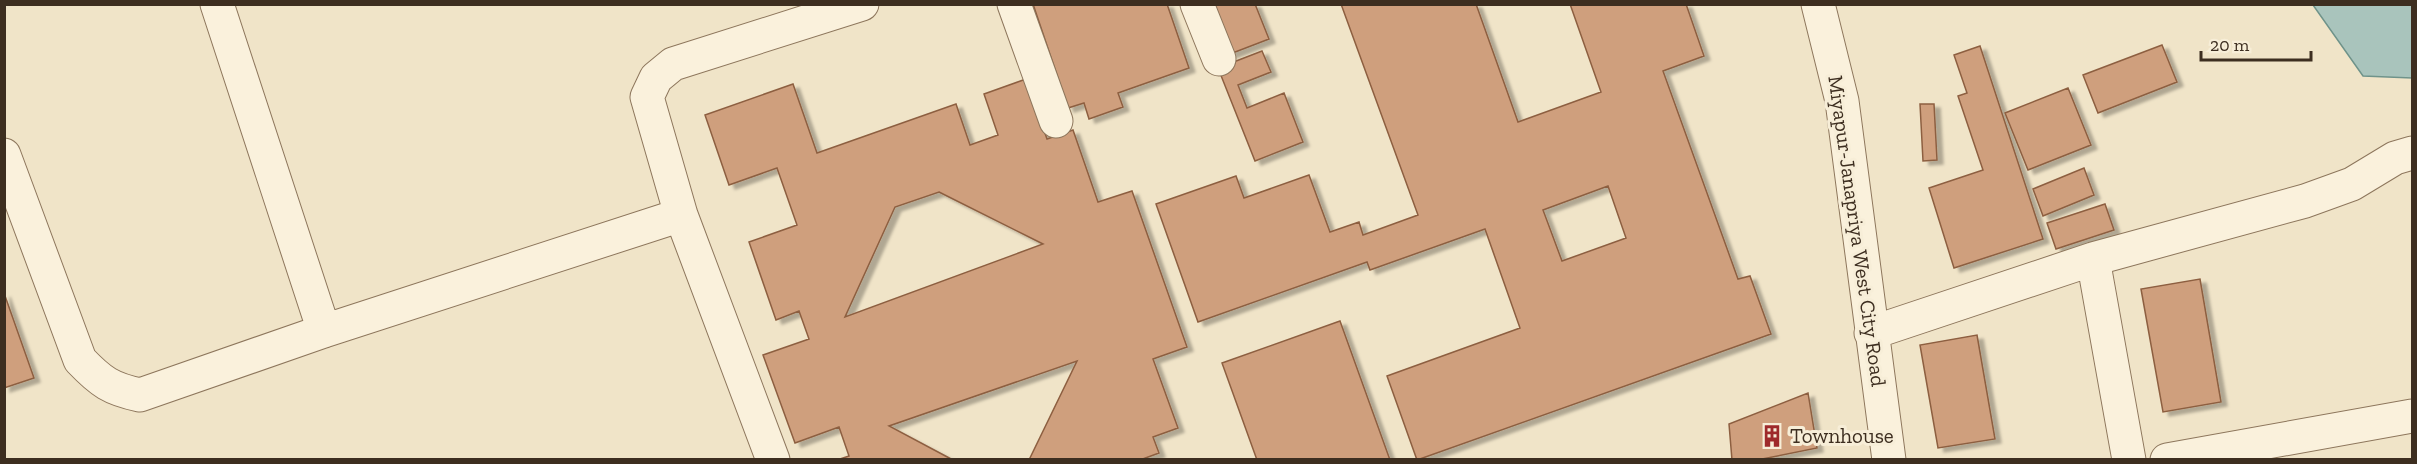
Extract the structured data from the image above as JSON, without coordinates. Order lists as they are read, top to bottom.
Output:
{
  "streets": {
    "street": ["Miyapur-Janapriya West City Road"]
  },
  "places": {
    "building": ["Townhouse"]
  },
  "scale_bar": "20 m"
}
